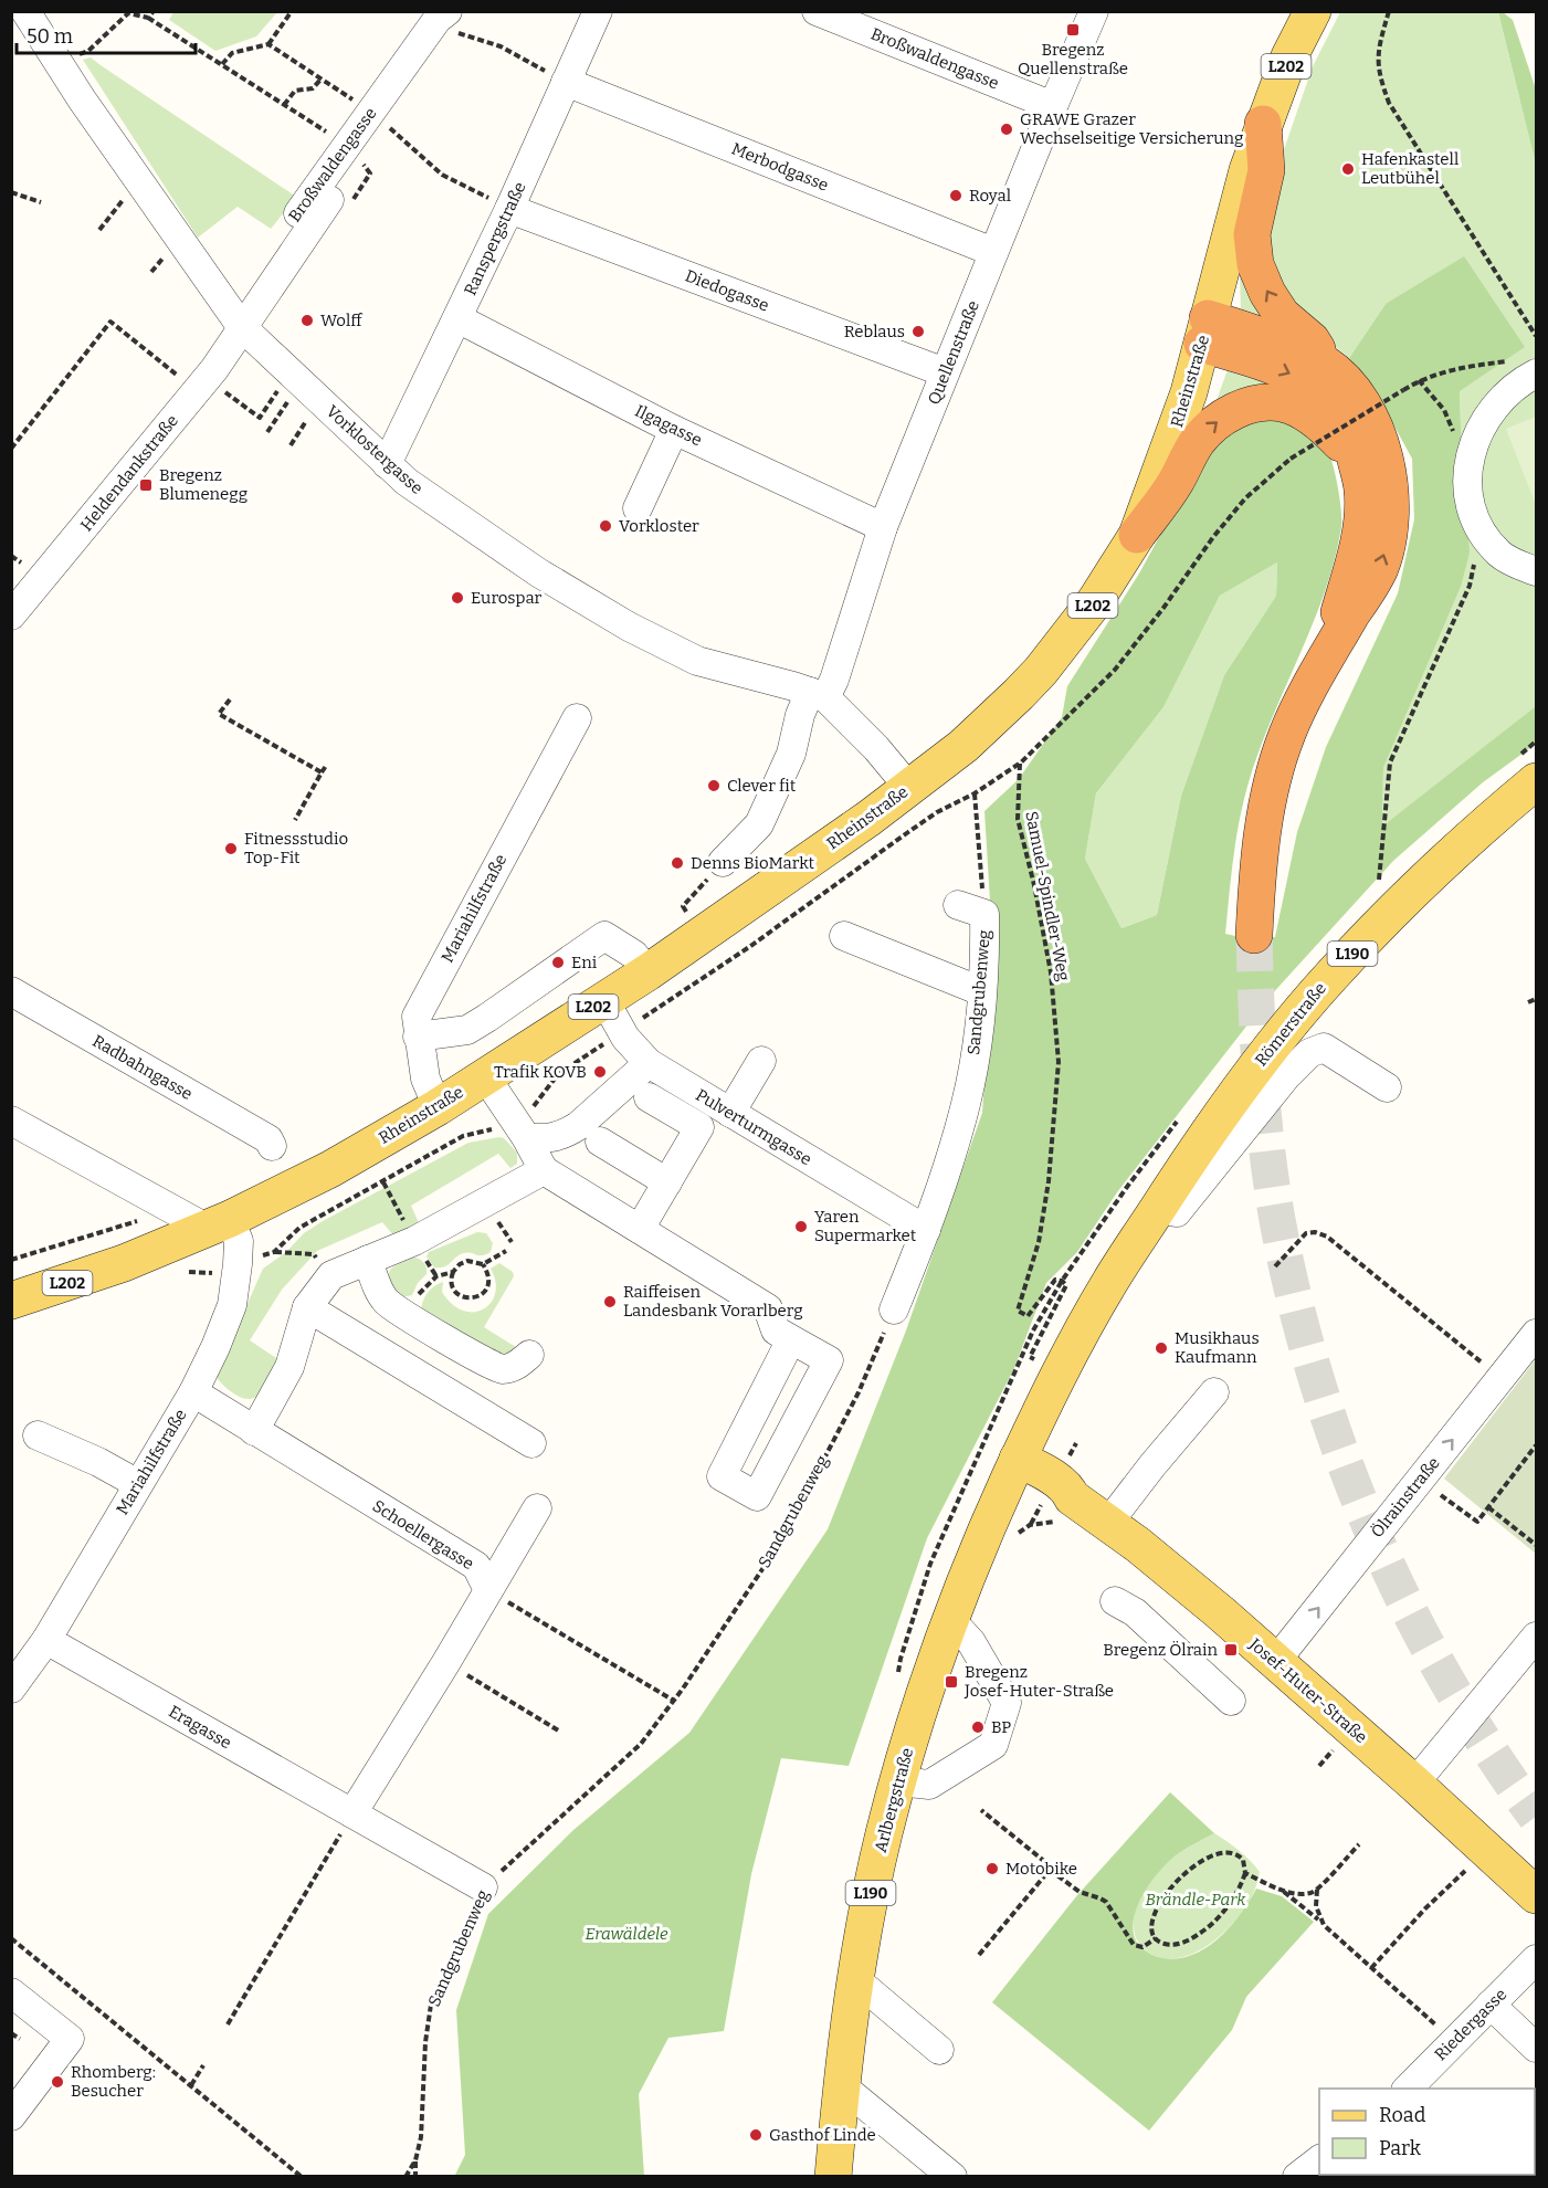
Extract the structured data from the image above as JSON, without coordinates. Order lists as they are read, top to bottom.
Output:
{
  "streets": {
    "main road": [
      "L202",
      "Rheinstraße",
      "L190",
      "Römerstraße",
      "Josef-Huter-Straße",
      "Arlbergstraße"
    ],
    "street": [
      "Broßwaldengasse",
      "Merbodgasse",
      "Ranspergstraße",
      "Diedogasse",
      "Quellenstraße",
      "Ilgagasse",
      "Vorklostergasse",
      "Heldendankstraße",
      "Mariahilfstraße",
      "Sandgrubenweg",
      "Radbahngasse",
      "Pulverturmgasse",
      "Ölrainstraße",
      "Schoellergasse",
      "Eragasse",
      "Riedergasse"
    ],
    "path": ["Samuel-Spindler-Weg"]
  },
  "crossings": [
    ["Broßwaldengasse", "Quellenstraße"],
    ["Merbodgasse", "Ranspergstraße"],
    ["Merbodgasse", "Quellenstraße"],
    ["Ranspergstraße", "Diedogasse"],
    ["Ranspergstraße", "Ilgagasse"],
    ["Ranspergstraße", "Vorklostergasse"],
    ["Diedogasse", "Quellenstraße"],
    ["Quellenstraße", "Ilgagasse"],
    ["Quellenstraße", "Vorklostergasse"],
    ["Rheinstraße", "Vorklostergasse"],
    ["Rheinstraße", "Mariahilfstraße"],
    ["Rheinstraße", "Pulverturmgasse"],
    ["Vorklostergasse", "Heldendankstraße"],
    ["Mariahilfstraße", "Schoellergasse"],
    ["Mariahilfstraße", "Eragasse"],
    ["Sandgrubenweg", "Pulverturmgasse"],
    ["Sandgrubenweg", "Eragasse"],
    ["Römerstraße", "Josef-Huter-Straße"],
    ["Römerstraße", "Arlbergstraße"],
    ["Ölrainstraße", "Josef-Huter-Straße"],
    ["Josef-Huter-Straße", "Arlbergstraße"]
  ],
  "parks": ["Brändle-Park", "Erawäldele"],
  "places": {
    "transit": [
      "Bregenz Quellenstraße",
      "Bregenz Blumenegg",
      "Bregenz Ölrain",
      "Bregenz Josef-Huter-Straße"
    ],
    "other": [
      "GRAWE Grazer Wechselseitige Versicherung",
      "Hafenkastell Leutbühel",
      "Royal",
      "Wolff",
      "Reblaus",
      "Vorkloster",
      "Eurospar",
      "Clever fit",
      "Fitnessstudio Top-Fit",
      "Denns BioMarkt",
      "Eni",
      "Trafik KOVB",
      "Yaren Supermarket",
      "Raiffeisen Landesbank Vorarlberg",
      "Musikhaus Kaufmann",
      "BP",
      "Motobike",
      "Rhomberg: Besucher",
      "Gasthof Linde"
    ]
  },
  "legend": ["Road", "Park"],
  "scale_bar": "50 m"
}
